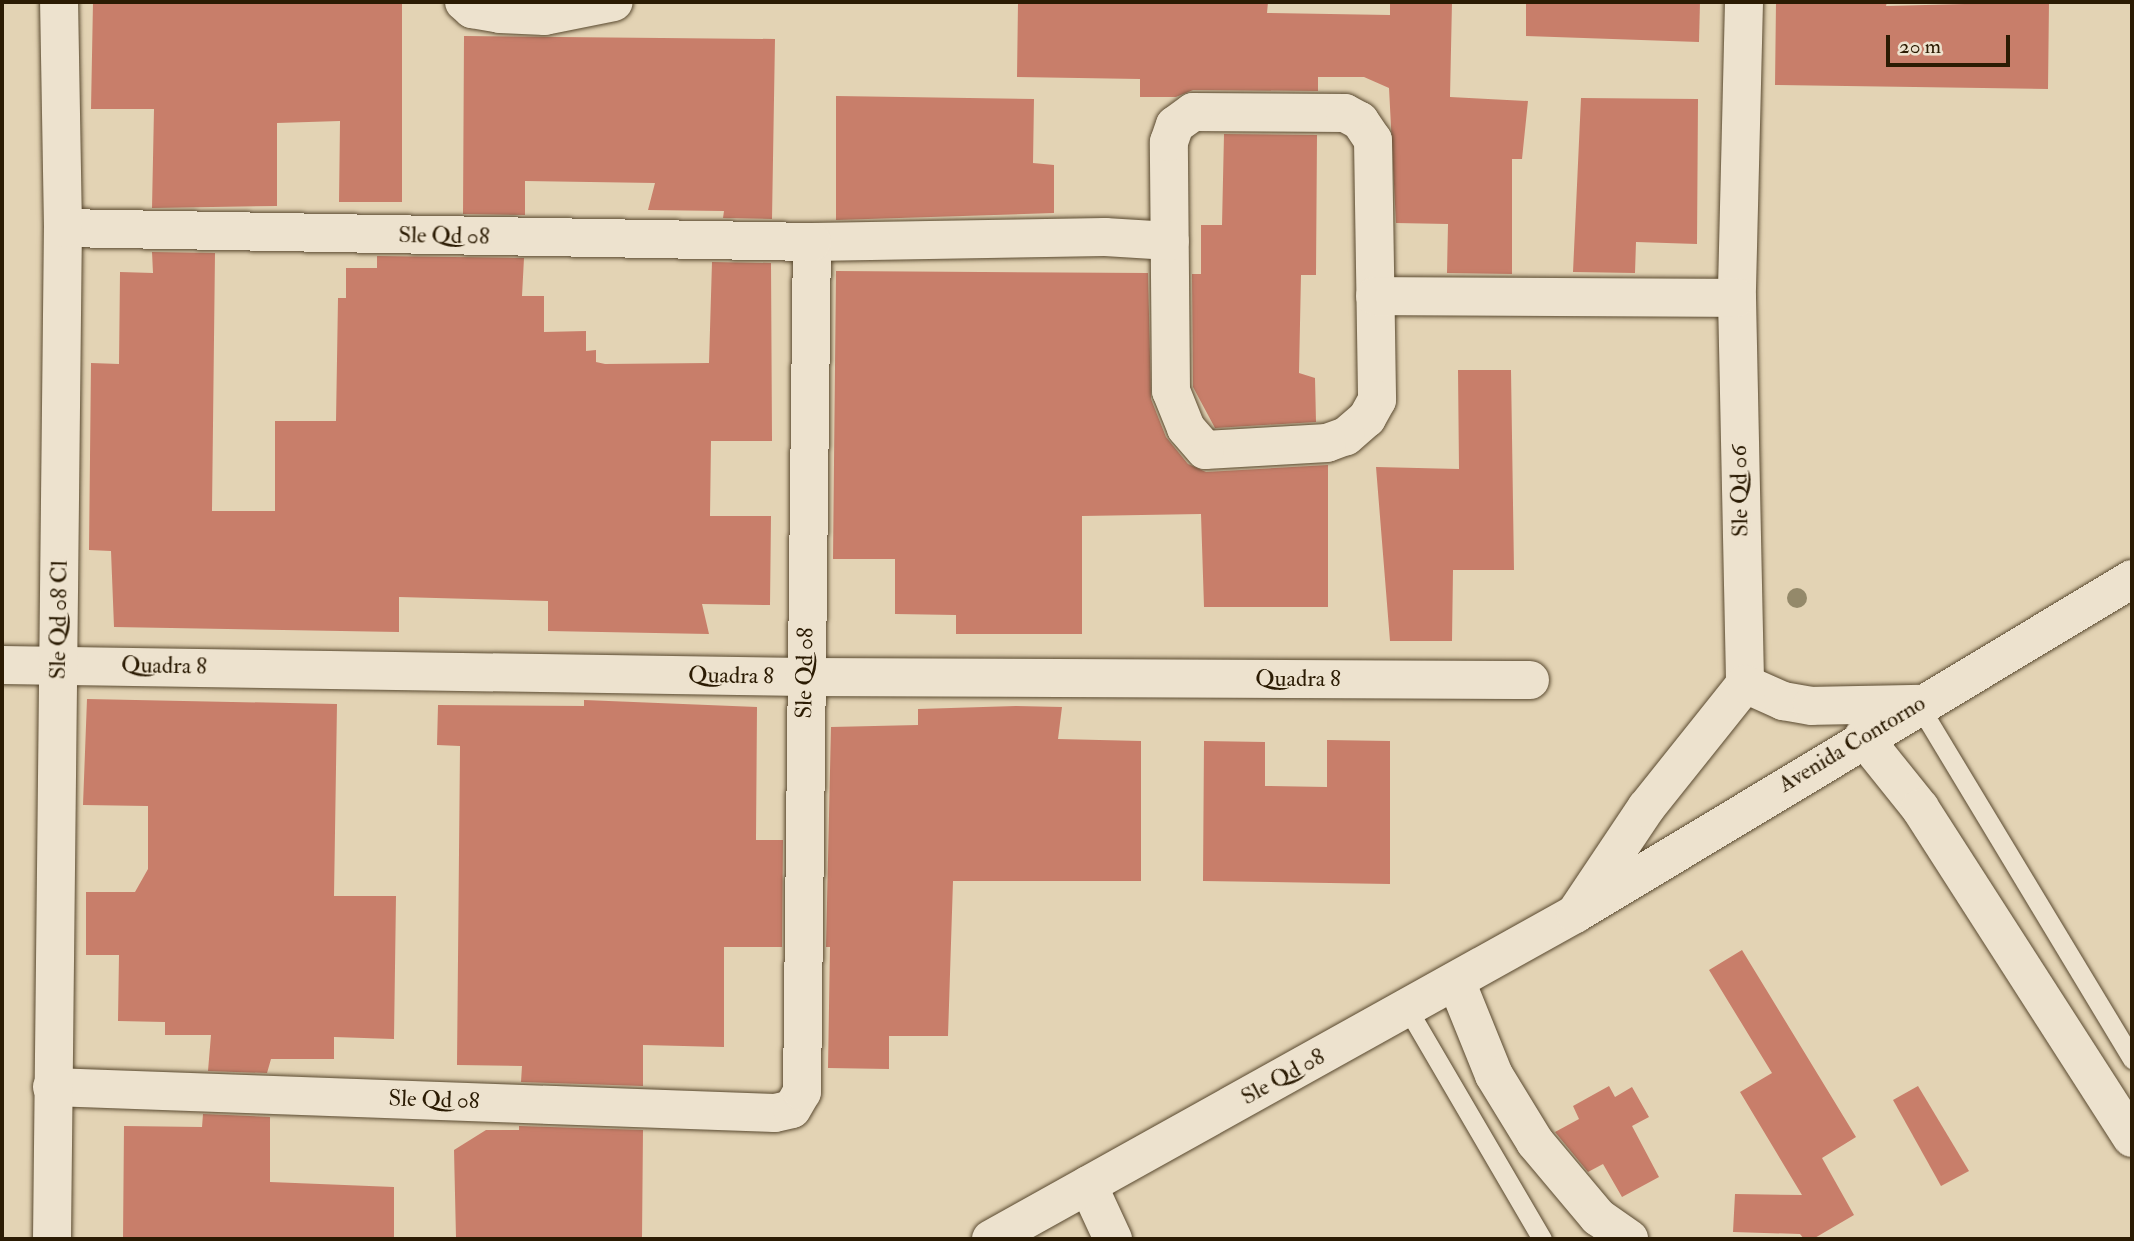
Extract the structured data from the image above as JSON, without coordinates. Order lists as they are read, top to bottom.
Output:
{
  "streets": {
    "street": [
      "Sle Qd 08",
      "Sle Qd 06",
      "Sle Qd 08 Cl",
      "Quadra 8",
      "Avenida Contorno"
    ]
  },
  "crossings": [
    ["Sle Qd 08", "Sle Qd 08 Cl"],
    ["Sle Qd 08", "Quadra 8"],
    ["Sle Qd 08", "Avenida Contorno"],
    ["Sle Qd 08 Cl", "Quadra 8"]
  ],
  "scale_bar": "20 m"
}
